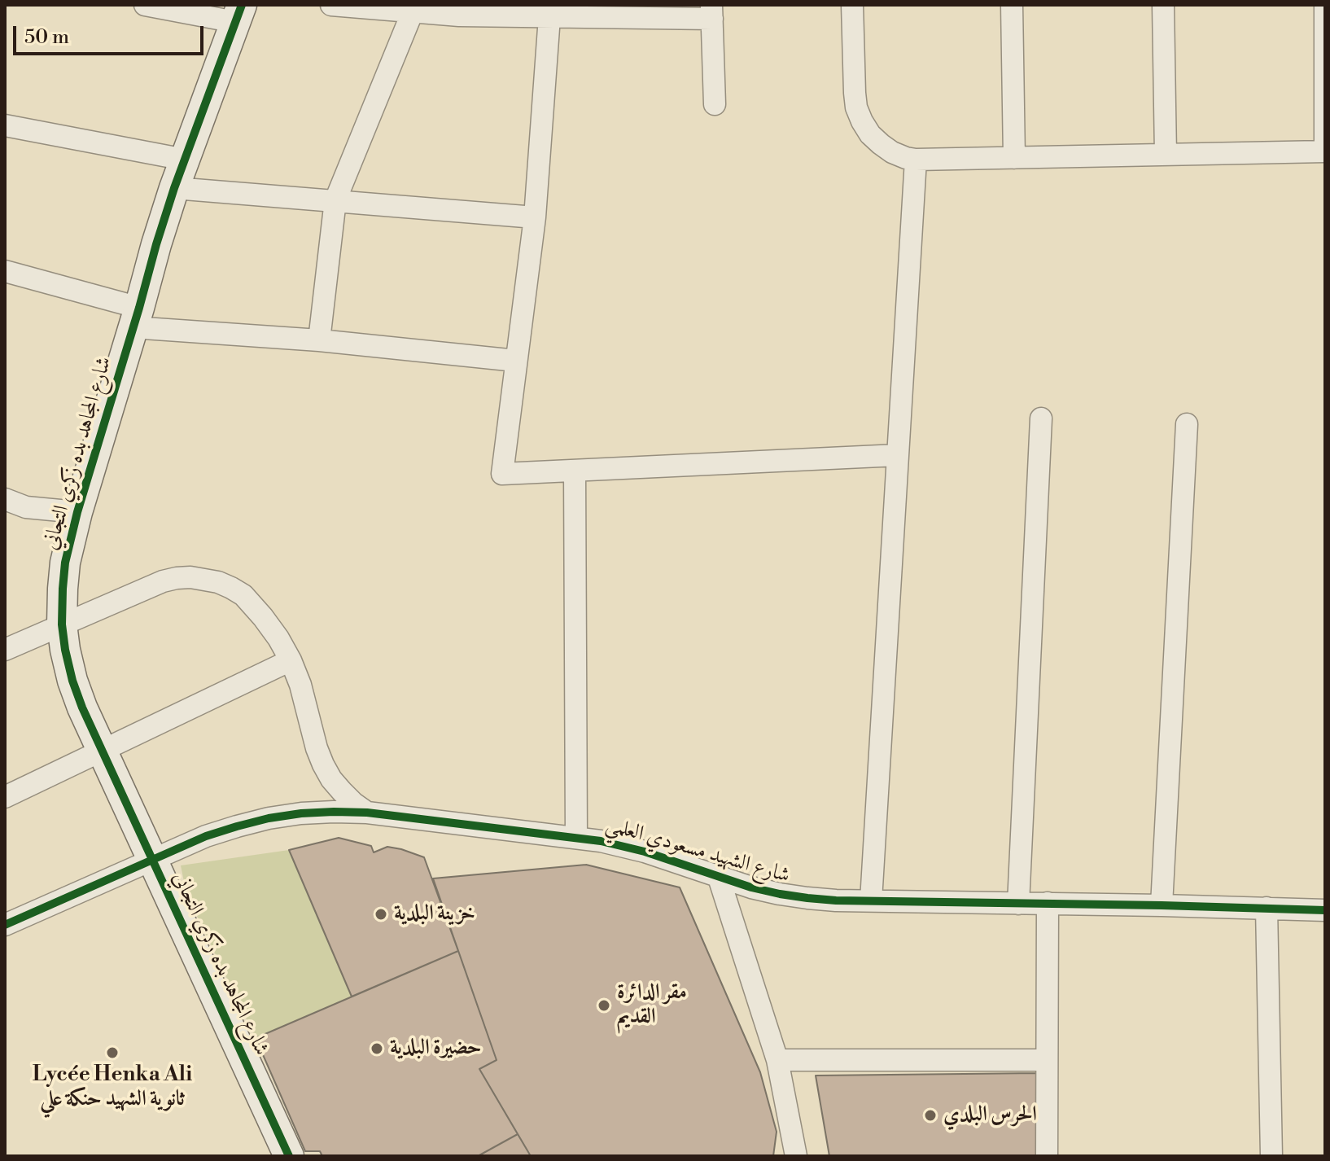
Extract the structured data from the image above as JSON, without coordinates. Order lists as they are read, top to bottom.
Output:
{
  "streets": {
    "street": ["شارع المجاهد بده زكري التجاني", "شارع الشهيد مسعودي العلمي"]
  },
  "crossings": [
    ["شارع المجاهد بده زكري التجاني", "شارع الشهيد مسعودي العلمي"]
  ],
  "places": [
    "خزينة البلدية",
    "مقر الدائرة القديم",
    "حضيرة البلدية",
    "Lycée Henka Ali ثانوية الشهيد حنكة علي",
    "الحرس البلدي"
  ],
  "scale_bar": "50 m"
}
